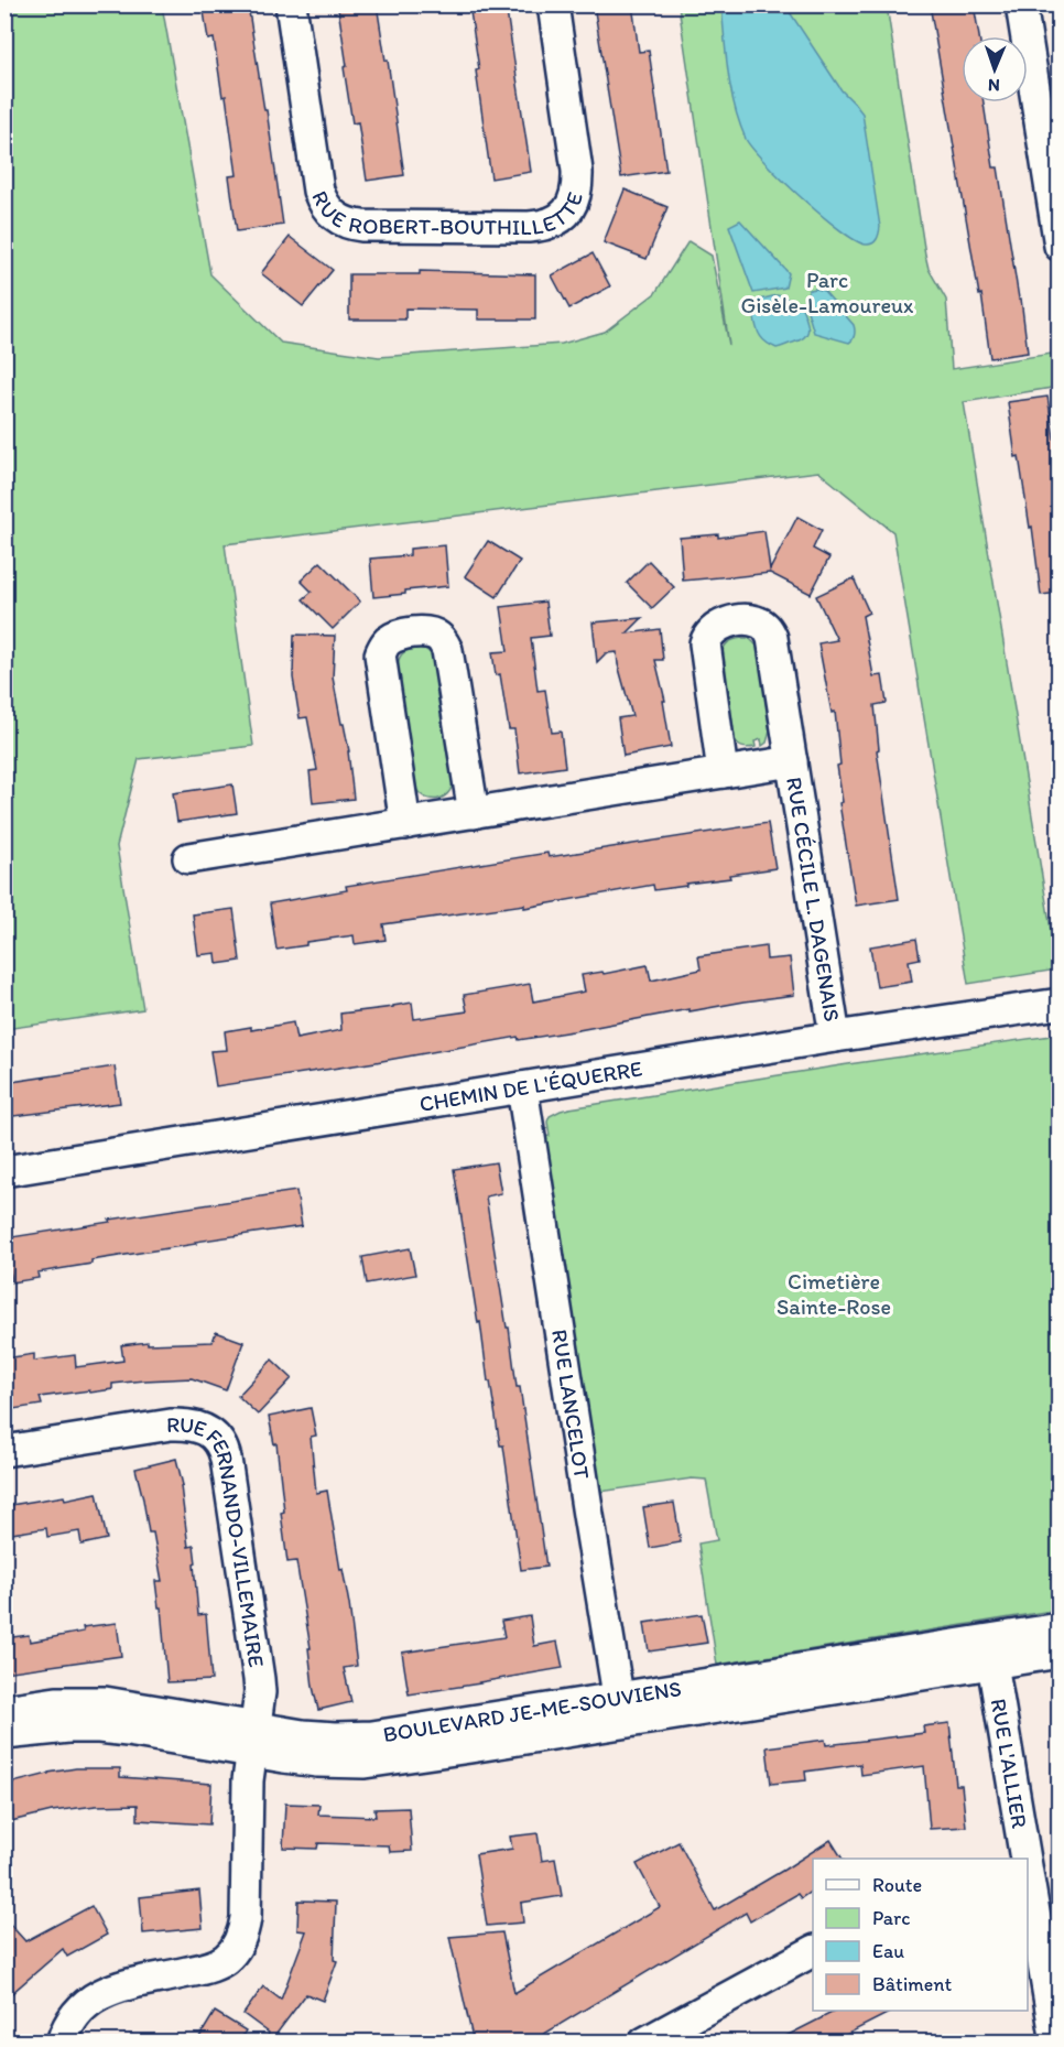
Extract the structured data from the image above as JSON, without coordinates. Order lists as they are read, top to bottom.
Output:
{
  "streets": {
    "street": [
      "RUE ROBERT-BOUTHILLETTE",
      "RUE CÉCILE L. DAGENAIS",
      "CHEMIN DE L'ÉQUERRE",
      "RUE LANCELOT",
      "RUE FERNANDO-VILLEMAIRE",
      "BOULEVARD JE-ME-SOUVIENS",
      "RUE L'ALLIER"
    ]
  },
  "crossings": [
    ["RUE CÉCILE L. DAGENAIS", "CHEMIN DE L'ÉQUERRE"],
    ["CHEMIN DE L'ÉQUERRE", "RUE LANCELOT"],
    ["RUE LANCELOT", "BOULEVARD JE-ME-SOUVIENS"],
    ["RUE FERNANDO-VILLEMAIRE", "BOULEVARD JE-ME-SOUVIENS"],
    ["BOULEVARD JE-ME-SOUVIENS", "RUE L'ALLIER"]
  ],
  "parks": ["Parc Gisèle-Lamoureux", "Cimetière Sainte-Rose"],
  "legend": [
    "Route",
    "Parc",
    "Eau",
    "Bâtiment"
  ],
  "north": "bottom"
}
